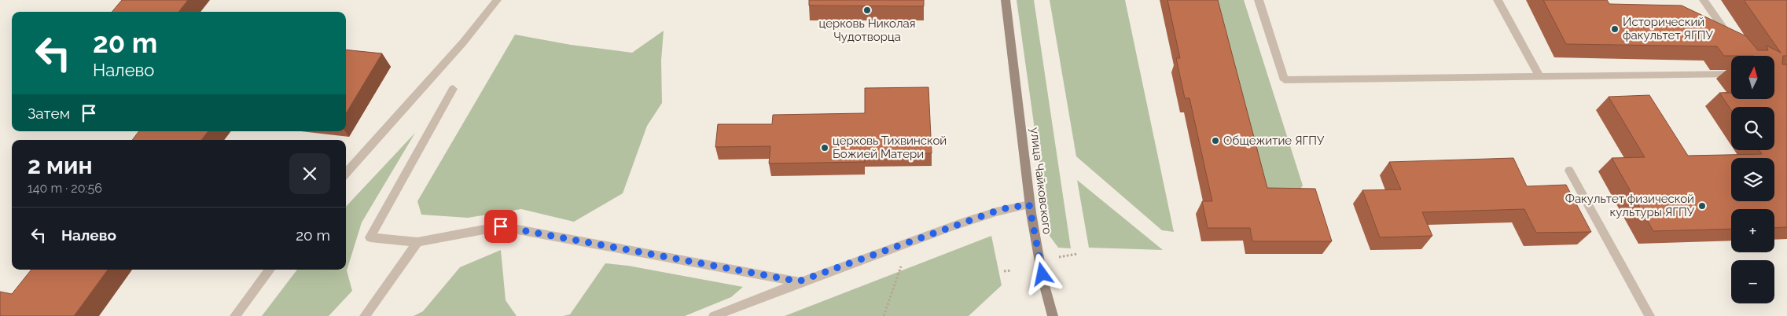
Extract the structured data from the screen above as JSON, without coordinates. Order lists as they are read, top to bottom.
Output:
{
  "streets": {
    "main road": ["улица Чайковского"]
  },
  "places": [
    "церковь Николая Чудотворца",
    "Исторический факультет ЯГПУ",
    "Общежитие ЯГПУ",
    "церковь Тихвинской Божией Матери",
    "Факультет физической культуры ЯГПУ"
  ],
  "north": "top",
  "page": {
    "turn": ["20 m", "Налево"],
    "map_buttons": ["+", "−"],
    "then": "Затем",
    "heading": ["2 мин", "140 m · 20:56"],
    "list": [
      {
        "name": "Налево",
        "value": "20 m"
      }
    ]
  }
}
